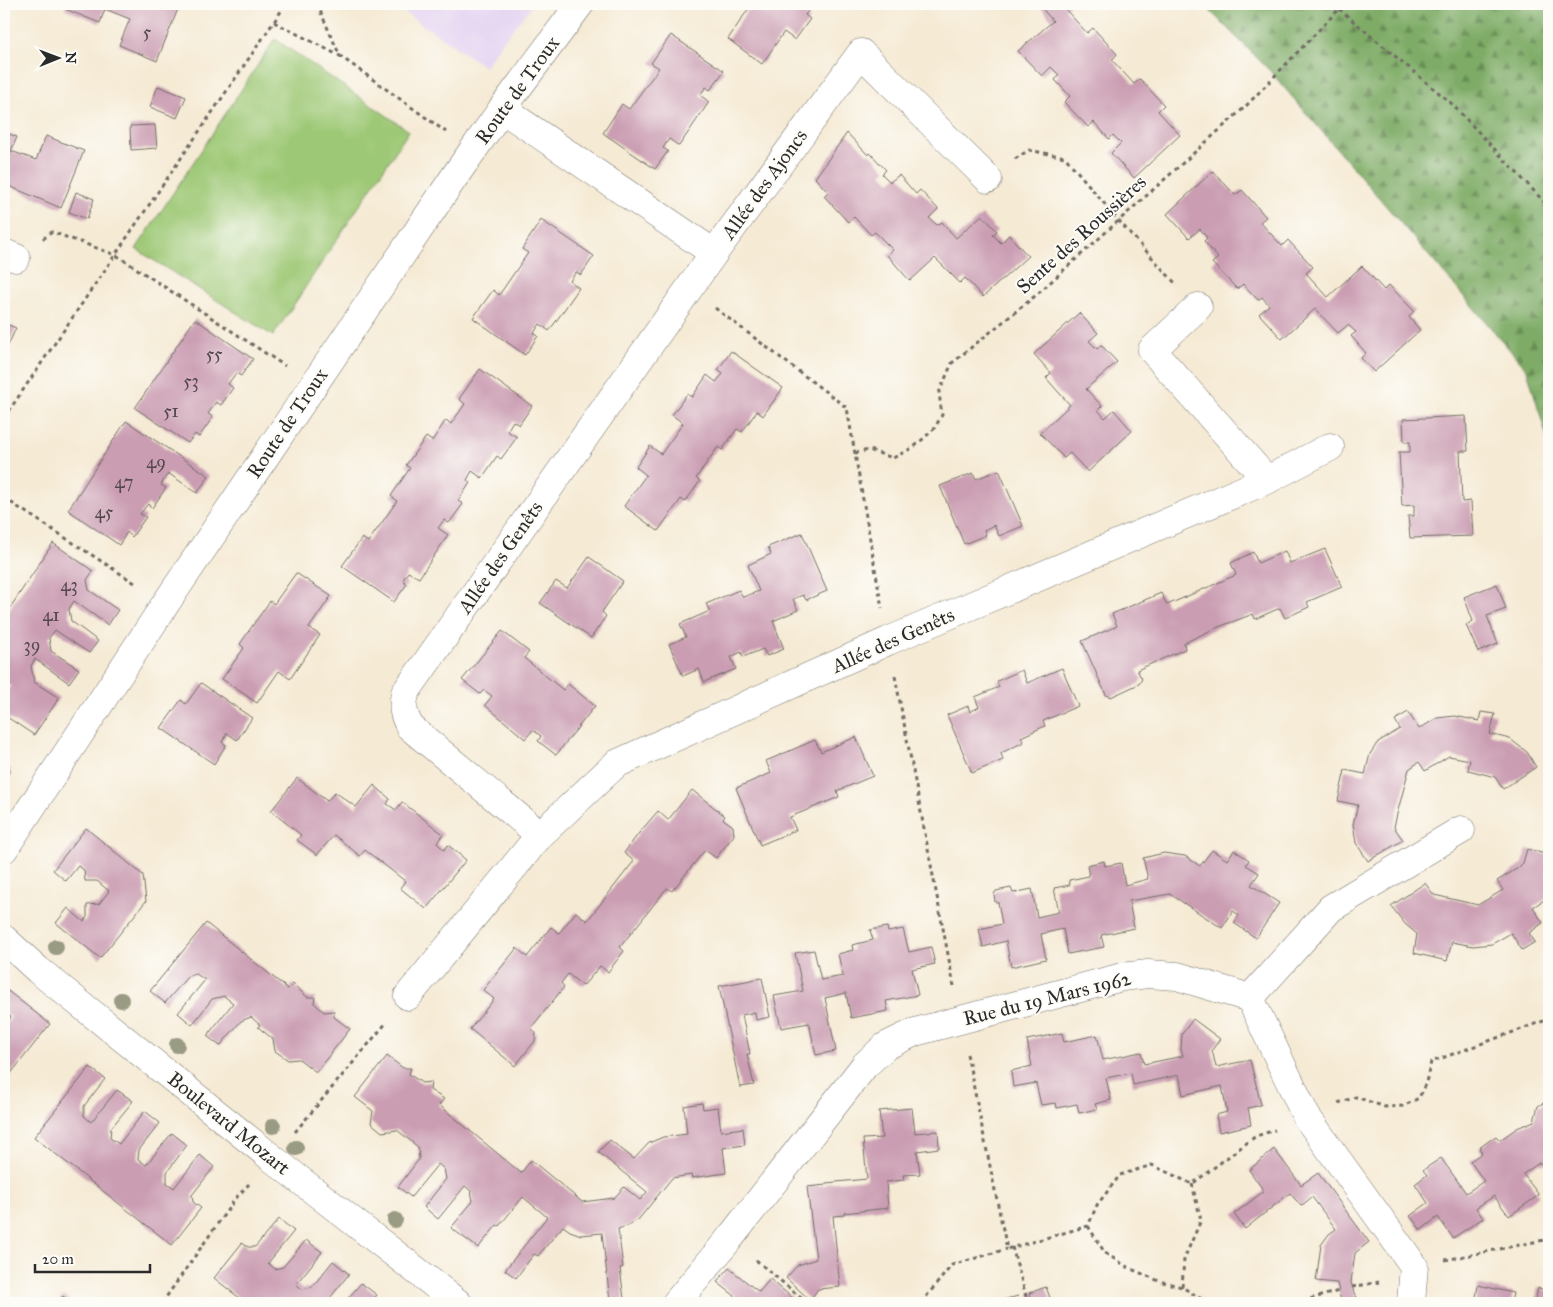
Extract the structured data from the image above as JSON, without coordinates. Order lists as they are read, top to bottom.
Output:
{
  "streets": {
    "street": [
      "Route de Troux",
      "Allée des Ajoncs",
      "Allée des Genêts",
      "Rue du 19 Mars 1962",
      "Boulevard Mozart"
    ],
    "path": ["Sente des Roussières"]
  },
  "crossings": [
    ["Route de Troux", "Allée des Ajoncs"],
    ["Allée des Ajoncs", "Allée des Genêts"]
  ],
  "house_numbers": [
    "5",
    "55",
    "53",
    "51",
    "49",
    "47",
    "45",
    "43",
    "41",
    "39"
  ],
  "scale_bar": "20 m",
  "north": "right"
}
